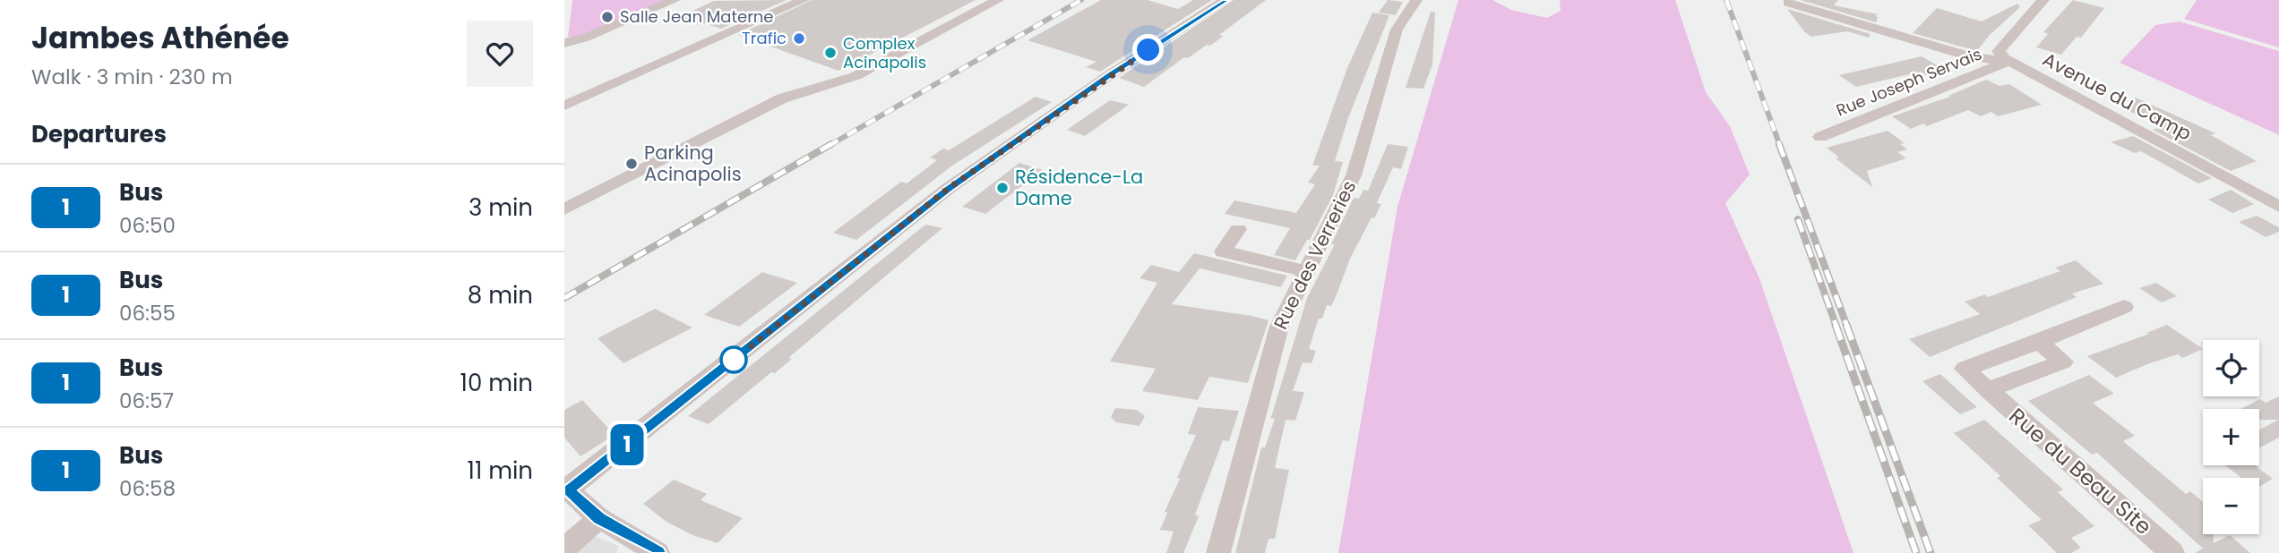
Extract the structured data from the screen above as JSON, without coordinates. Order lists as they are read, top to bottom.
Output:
{
  "streets": {
    "street": [
      "Rue Joseph Servais",
      "Avenue du Camp",
      "Rue des Verreries",
      "Rue du Beau Site"
    ]
  },
  "crossings": [
    ["Rue Joseph Servais", "Avenue du Camp"]
  ],
  "places": [
    "Salle Jean Materne",
    "Trafic",
    "Complex Acinapolis",
    "Parking Acinapolis",
    "Résidence-La Dame"
  ],
  "lines": ["bus line 1"],
  "page": {
    "heading": [
      ["Jambes Athénée", "Walk · 3 min · 230 m"],
      "Departures"
    ],
    "on_map": "1",
    "list": [
      {
        "mark": "1",
        "name": "Bus",
        "note": "06:50",
        "value": "3 min"
      },
      {
        "mark": "1",
        "name": "Bus",
        "note": "06:55",
        "value": "8 min"
      },
      {
        "mark": "1",
        "name": "Bus",
        "note": "06:57",
        "value": "10 min"
      },
      {
        "mark": "1",
        "name": "Bus",
        "note": "06:58",
        "value": "11 min"
      }
    ],
    "map_buttons": ["+", "−"]
  }
}
